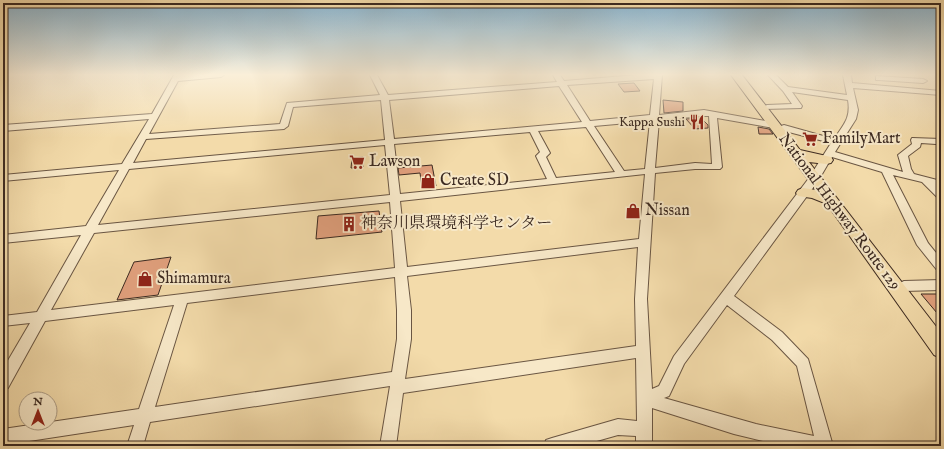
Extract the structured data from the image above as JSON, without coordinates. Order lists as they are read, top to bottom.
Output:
{
  "streets": {
    "highway": ["National Highway Route 129"]
  },
  "places": {
    "restaurant": ["Kappa Sushi"],
    "supermarket": ["FamilyMart", "Lawson"],
    "shop": ["Create SD", "Nissan", "Shimamura"],
    "building": ["神奈川県環境科学センター"]
  },
  "north": "top"
}
